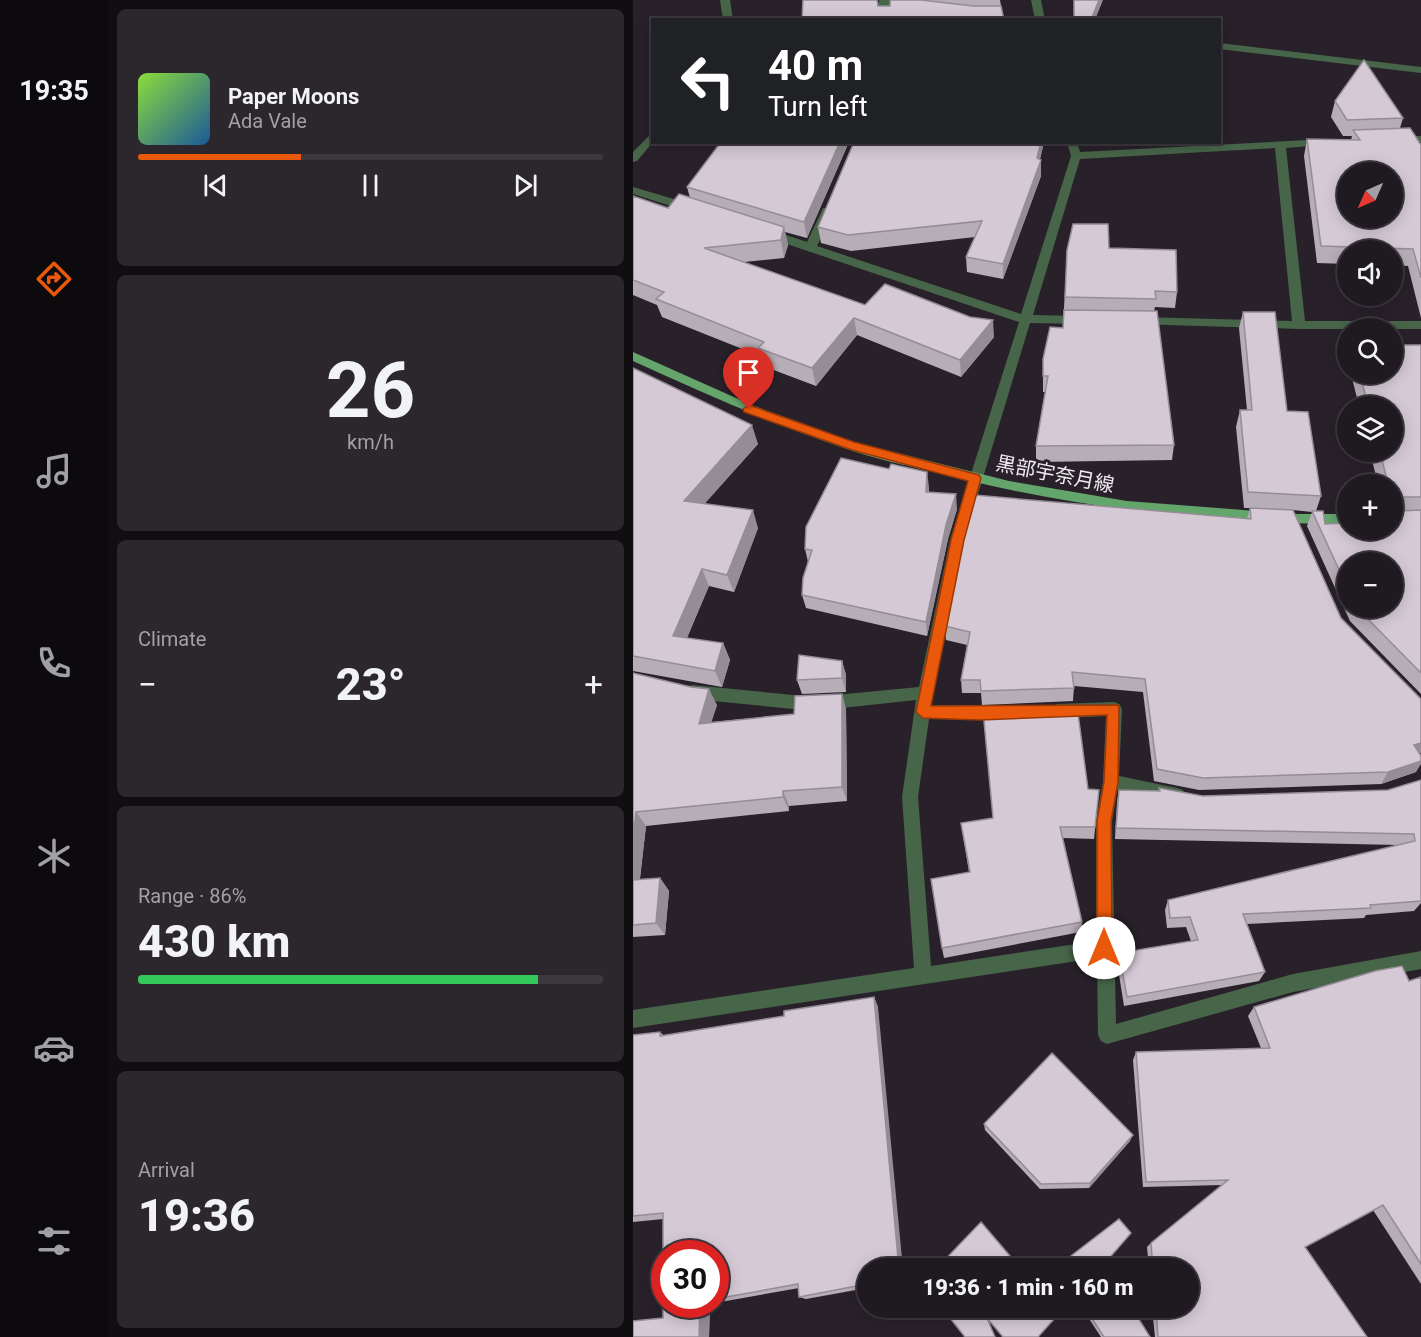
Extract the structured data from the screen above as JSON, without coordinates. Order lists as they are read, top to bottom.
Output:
{
  "streets": {
    "main road": ["黒部宇奈月線"]
  },
  "north": "bottom left",
  "page": {
    "tabs": "19:35",
    "turn": ["40 m", "Turn left"],
    "song": ["Paper Moons", "Ada Vale"],
    "map_buttons": ["+", "−"],
    "tile": [
      ["26", "km/h"],
      "Climate",
      ["Range · 86%", "430 km"],
      ["Arrival", "19:36"]
    ],
    "heat": ["−", "23°", "+"],
    "limit": "30",
    "trip": "19:36 · 1 min · 160 m"
  }
}
